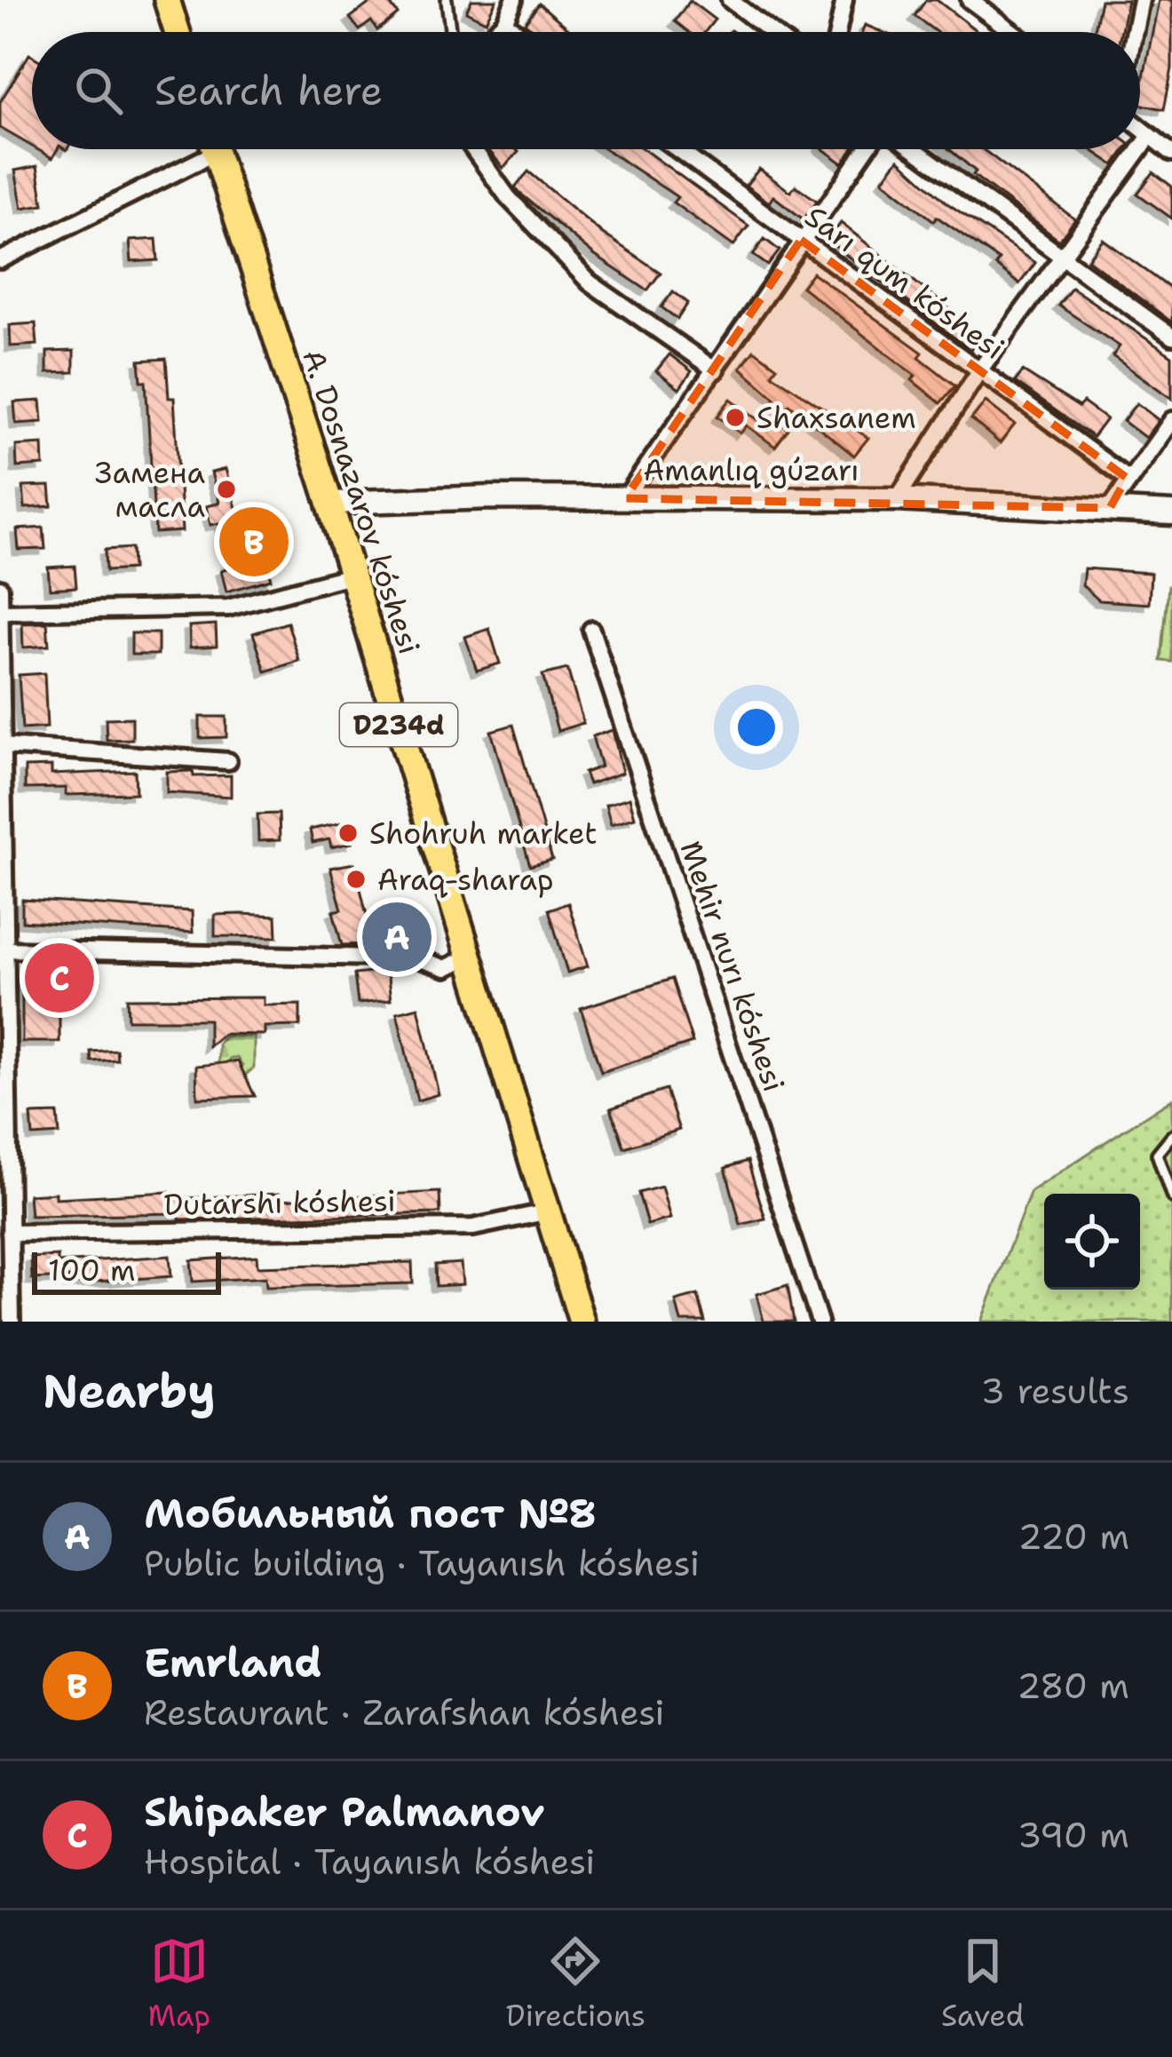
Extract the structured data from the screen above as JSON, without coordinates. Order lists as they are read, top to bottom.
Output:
{
  "streets": {
    "main road": ["A. Dosnazarov kóshesi", "D234d"],
    "street": [
      "Sarı qum kóshesi",
      "Amanlıq gúzarı",
      "Mehir nurı kóshesi",
      "Dutarshı kóshesi"
    ]
  },
  "crossings": [
    ["Amanlıq gúzarı", "A. Dosnazarov kóshesi"],
    ["A. Dosnazarov kóshesi", "Dutarshı kóshesi"]
  ],
  "places": [
    "Shaxsanem",
    "Замена масла",
    "Shohruh market",
    "Araq-sharap"
  ],
  "scale_bar": "100 m",
  "page": {
    "search": "Search here",
    "pins": ["B", "A", "C"],
    "scale": "100 m",
    "heading": ["Nearby", "3 results"],
    "list": [
      {
        "mark": "A",
        "name": "Мобильный пост №8",
        "note": "Public building · Tayanısh kóshesi",
        "value": "220 m"
      },
      {
        "mark": "B",
        "name": "Emrland",
        "note": "Restaurant · Zarafshan kóshesi",
        "value": "280 m"
      },
      {
        "mark": "C",
        "name": "Shipaker Palmanov",
        "note": "Hospital · Tayanısh kóshesi",
        "value": "390 m"
      }
    ],
    "nav": ["Map", "Directions", "Saved"]
  }
}
